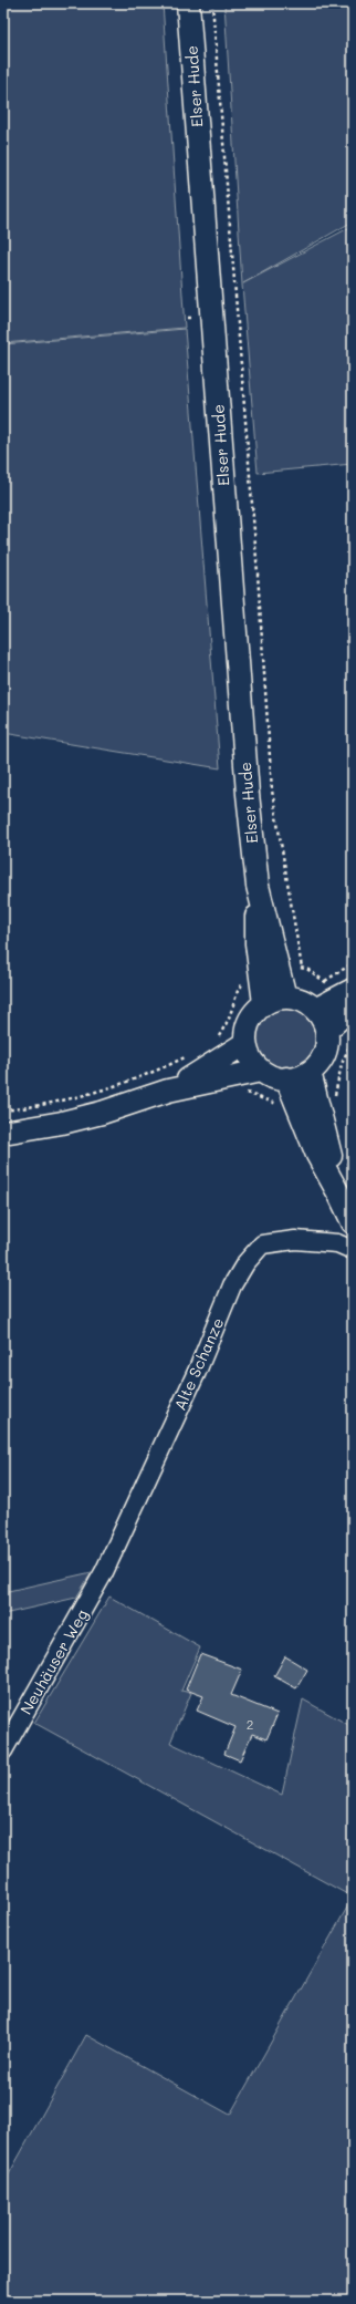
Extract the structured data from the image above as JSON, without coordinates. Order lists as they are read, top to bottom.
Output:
{
  "streets": {
    "street": ["Elser Hude", "Alte Schanze", "Neuhäuser Weg"]
  },
  "crossings": [
    ["Alte Schanze", "Neuhäuser Weg"]
  ],
  "house_numbers": ["2"]
}
